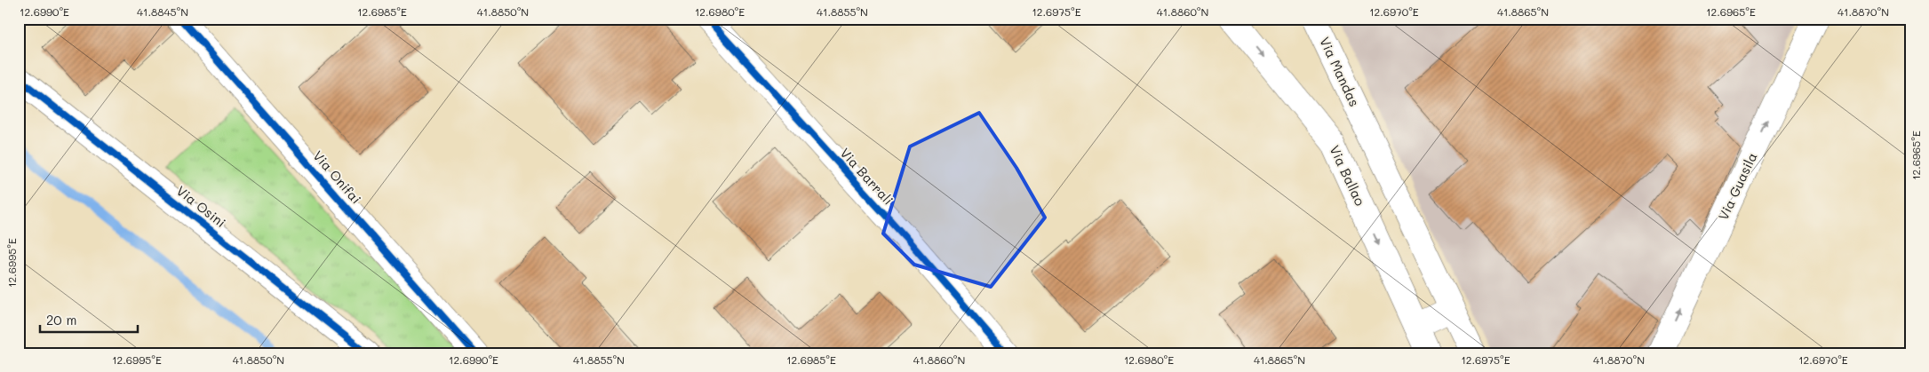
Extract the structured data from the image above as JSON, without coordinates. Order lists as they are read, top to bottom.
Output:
{
  "streets": {
    "street": [
      "Via Mandas",
      "Via Ballao",
      "Via Barrali",
      "Via Onifai",
      "Via Guasila",
      "Via Osini"
    ]
  },
  "one_way": ["Via Ballao", "Via Guasila"],
  "scale_bar": "20 m",
  "coordinates": [
    "12.6990°E",
    "41.8845°N",
    "12.6985°E",
    "41.8850°N",
    "12.6980°E",
    "41.8855°N",
    "12.6975°E",
    "41.8860°N",
    "12.6970°E",
    "41.8865°N",
    "12.6965°E",
    "41.8870°N",
    "12.6995°E"
  ]
}
